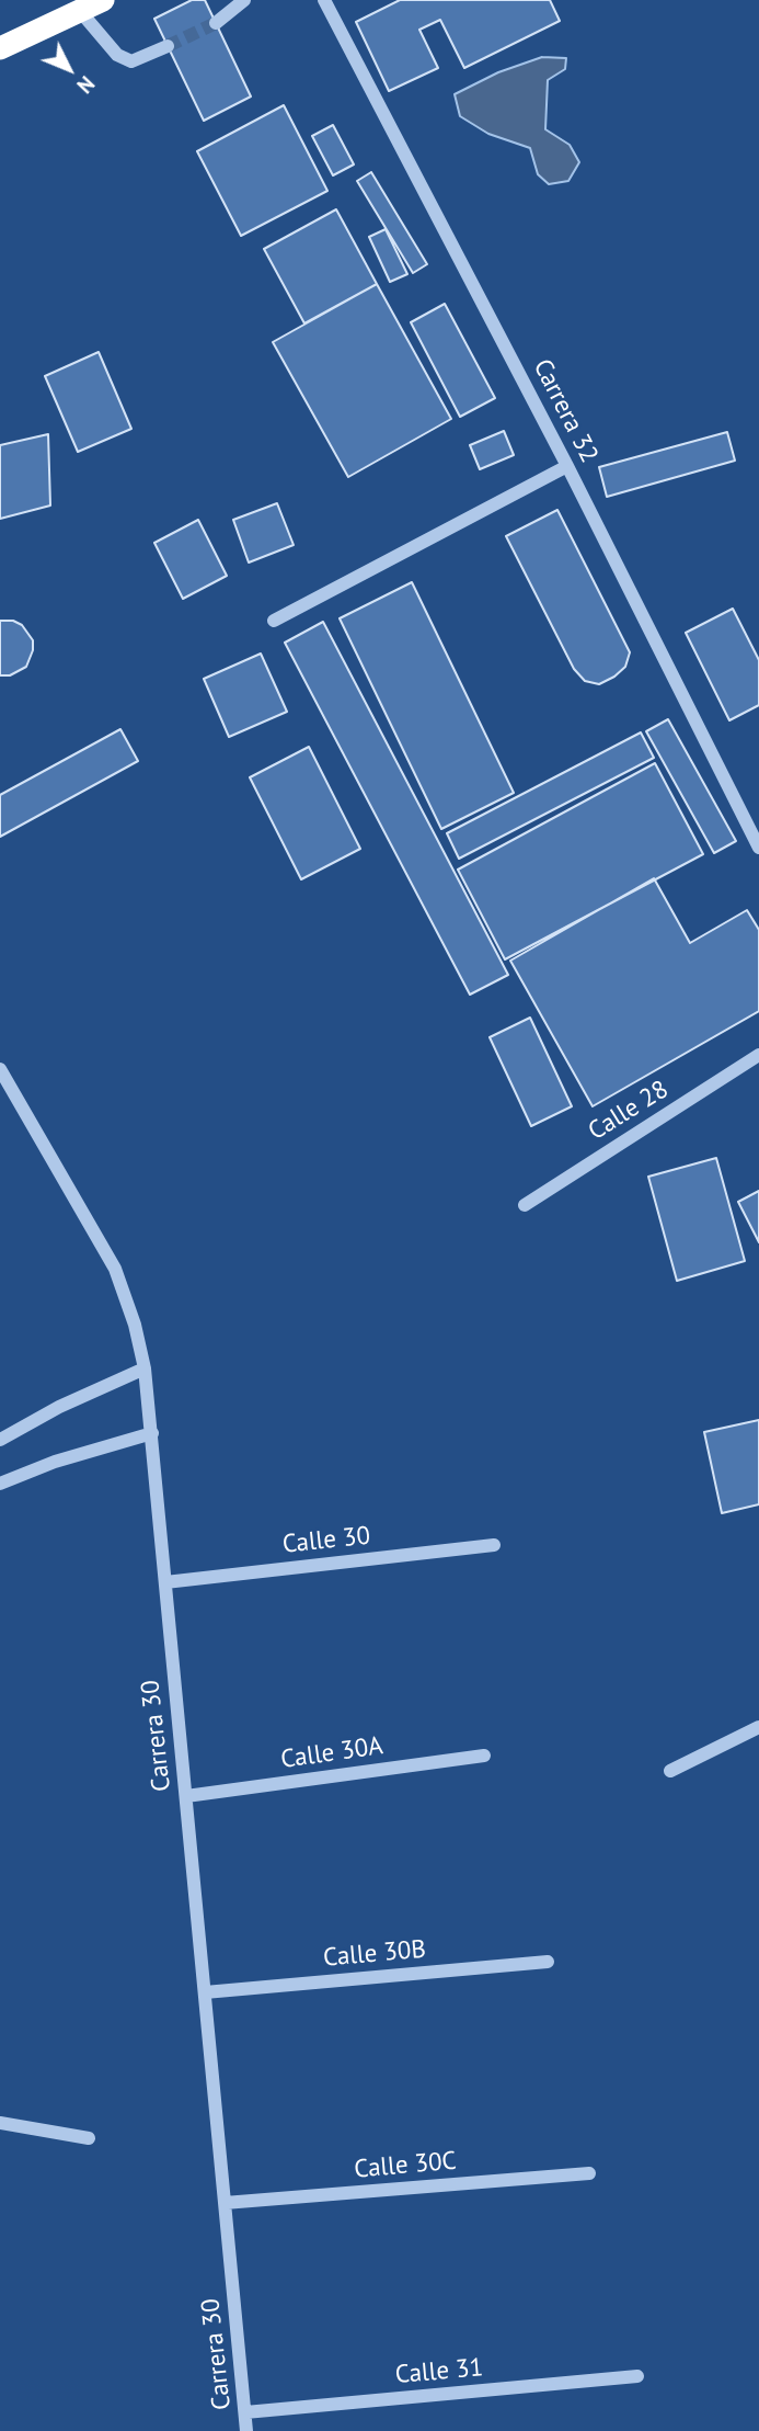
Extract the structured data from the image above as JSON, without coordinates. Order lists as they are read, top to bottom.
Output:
{
  "streets": {
    "street": [
      "Carrera 32",
      "Calle 28",
      "Calle 30",
      "Carrera 30",
      "Calle 30A",
      "Calle 30B",
      "Calle 30C",
      "Calle 31"
    ]
  },
  "crossings": [
    ["Calle 30", "Carrera 30"],
    ["Carrera 30", "Calle 30A"],
    ["Carrera 30", "Calle 30B"],
    ["Carrera 30", "Calle 30C"],
    ["Carrera 30", "Calle 31"]
  ],
  "north": "bottom right"
}
